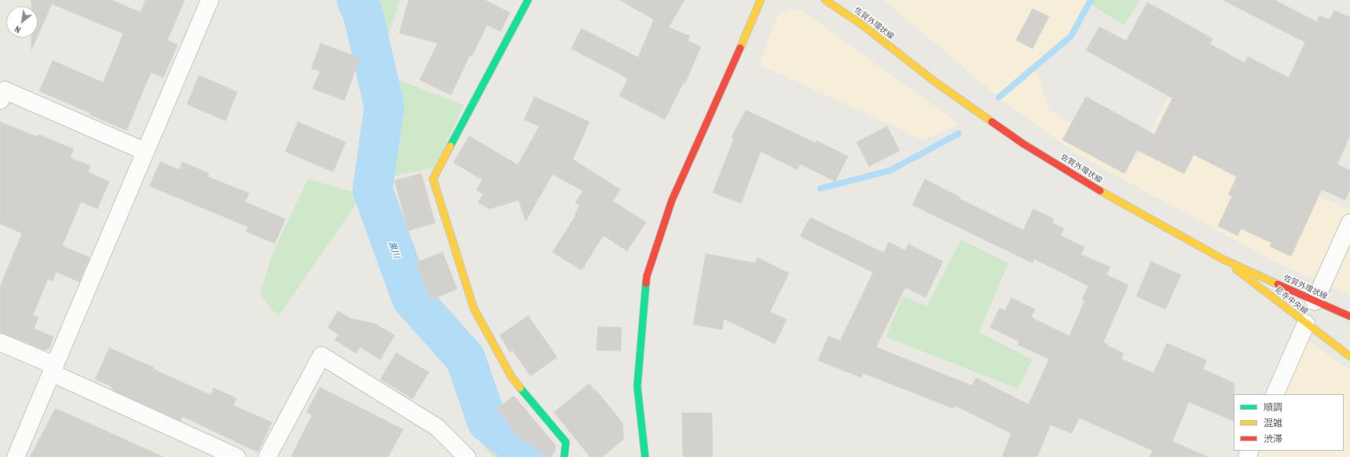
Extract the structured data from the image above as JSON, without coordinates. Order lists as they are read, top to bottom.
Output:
{
  "streets": {
    "street": ["佐賀外環状線", "尼寺中央線"]
  },
  "crossings": [
    ["佐賀外環状線", "尼寺中央線"]
  ],
  "water": ["黒川"],
  "legend": ["順調", "混雑", "渋滞"],
  "north": "bottom left"
}
